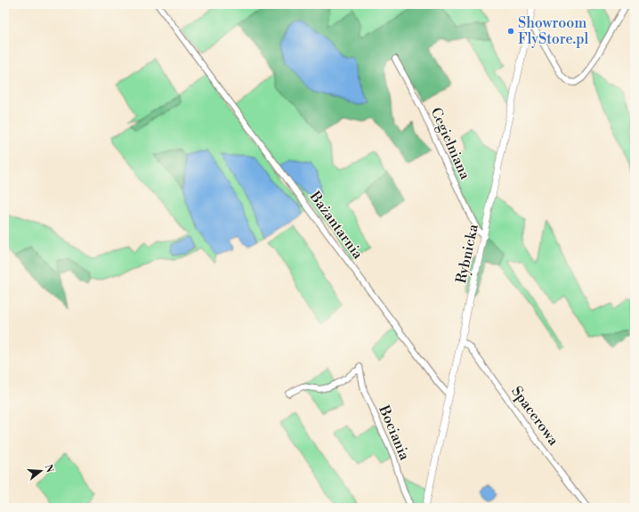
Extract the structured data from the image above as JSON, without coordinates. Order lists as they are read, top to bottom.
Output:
{
  "streets": {
    "main road": ["Rybnicka"],
    "street": [
      "Cegielniana",
      "Bażantarnia",
      "Spacerowa",
      "Bociania"
    ]
  },
  "crossings": [
    ["Cegielniana", "Rybnicka"],
    ["Bażantarnia", "Rybnicka"],
    ["Rybnicka", "Spacerowa"]
  ],
  "places": ["Showroom FlyStore.pl"],
  "north": "right"
}
